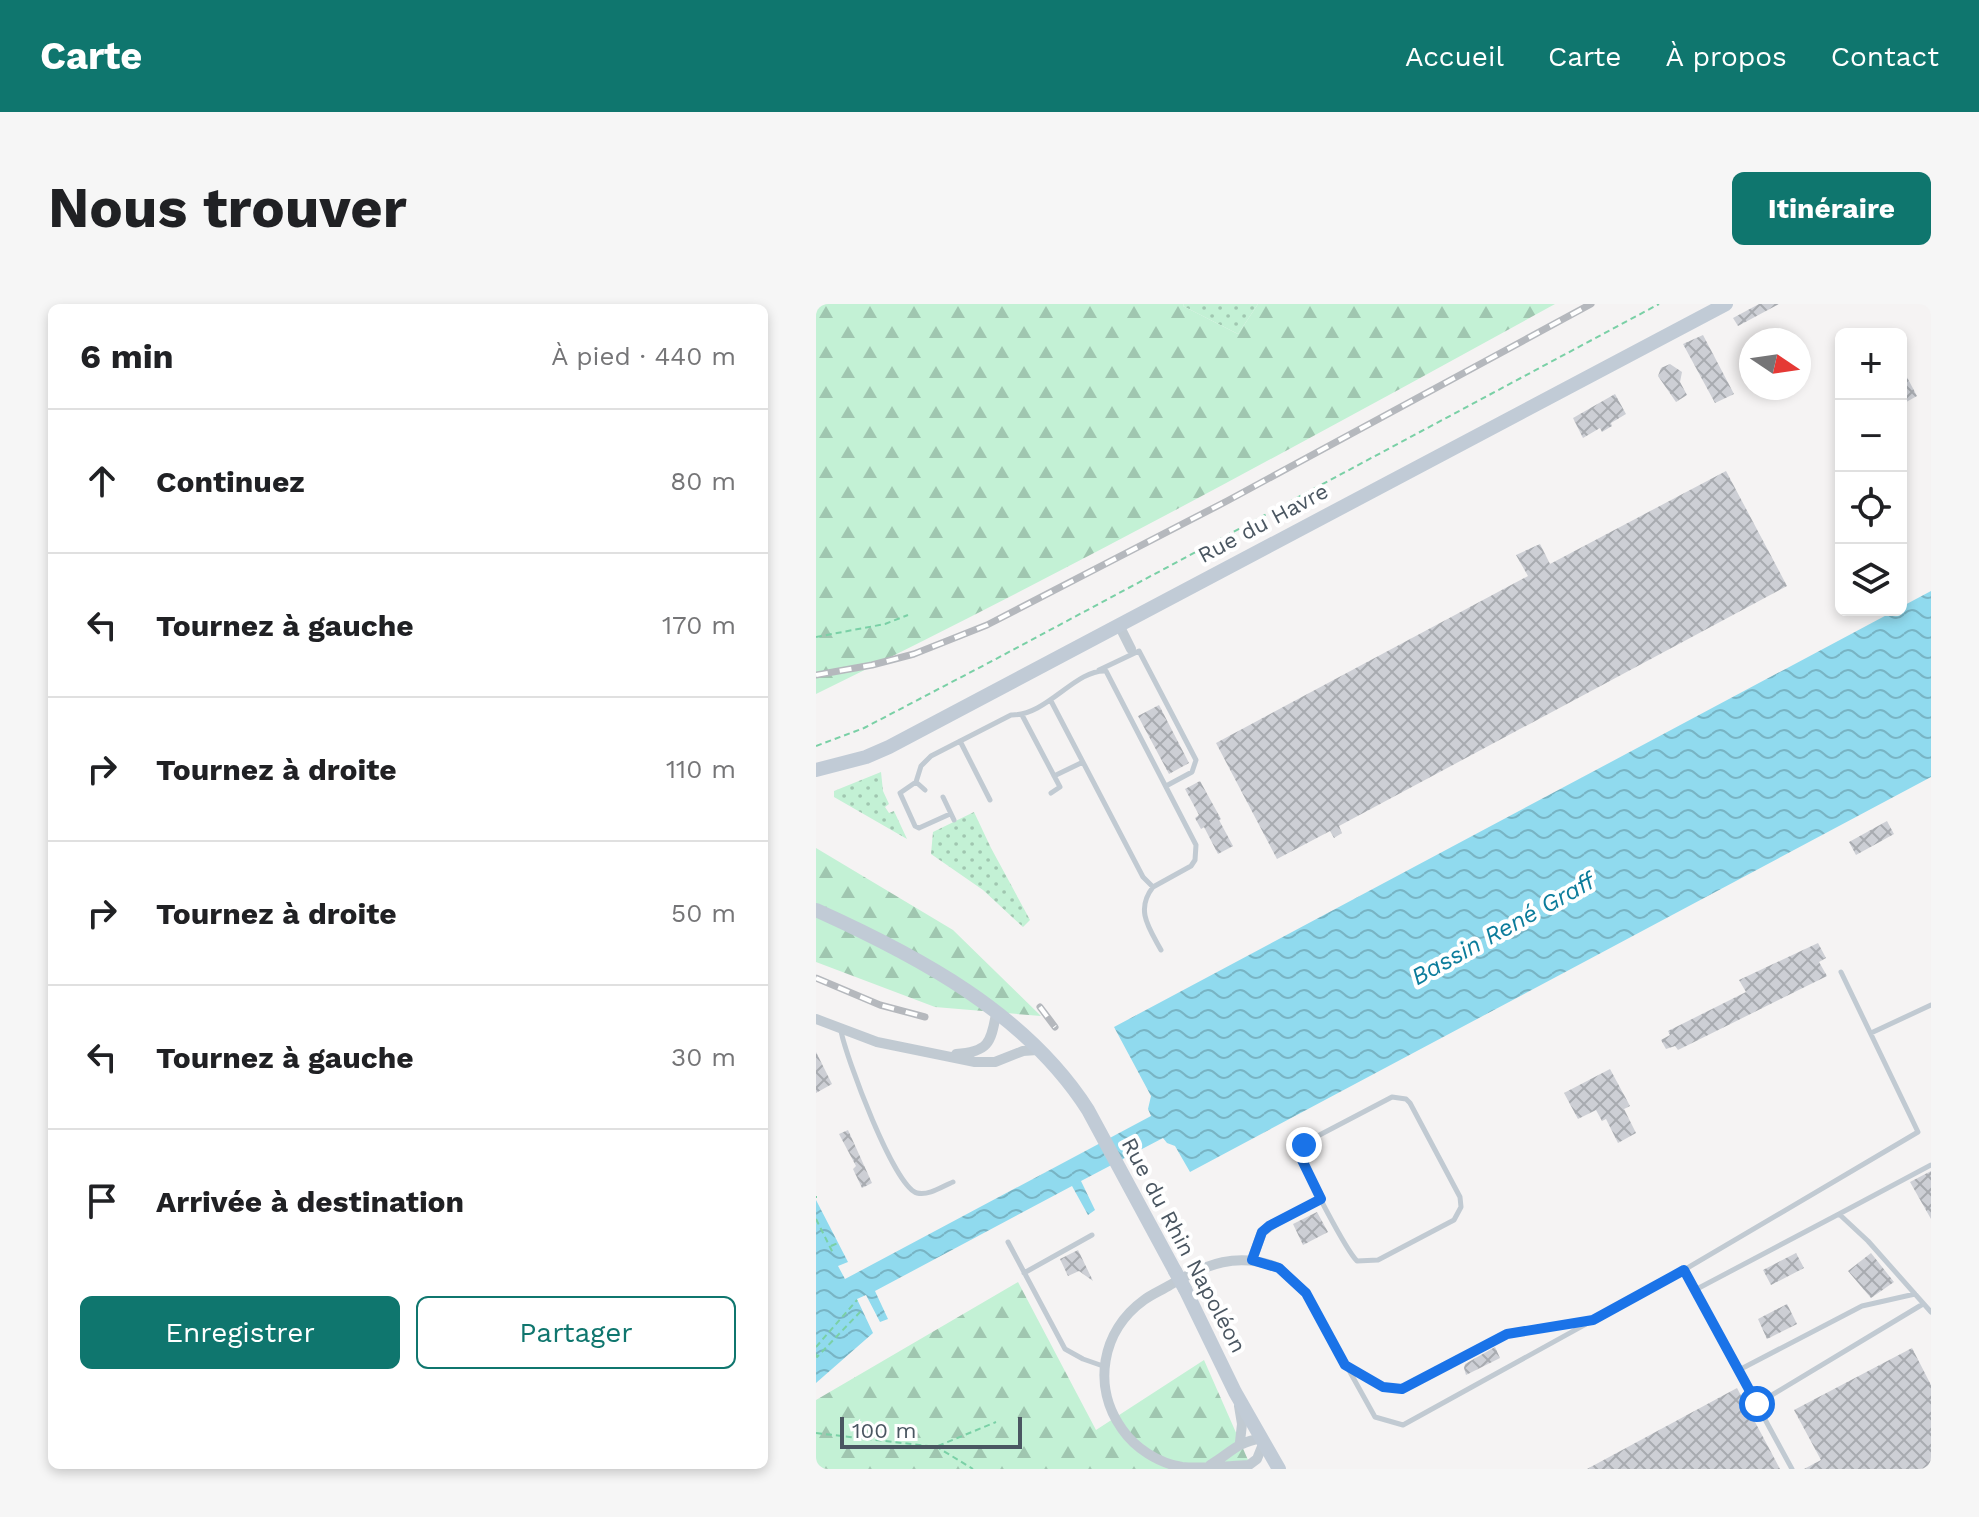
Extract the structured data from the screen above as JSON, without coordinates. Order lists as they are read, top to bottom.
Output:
{
  "streets": {
    "main road": ["Rue du Havre", "Rue du Rhin Napoléon"]
  },
  "water": ["Bassin René Graff"],
  "scale_bar": "100 m",
  "north": "right",
  "page": {
    "header": "Carte",
    "nav": [
      "Accueil",
      "Carte",
      "À propos",
      "Contact"
    ],
    "buttons": [
      "Itinéraire",
      ["Enregistrer", "Partager"]
    ],
    "title": "Nous trouver",
    "heading": ["6 min", "À pied · 440 m"],
    "map_buttons": ["+", "−"],
    "list": [
      ["Continuez", "80 m"],
      ["Tournez à gauche", "170 m"],
      ["Tournez à droite", "110 m"],
      ["Tournez à droite", "50 m"],
      ["Tournez à gauche", "30 m"],
      "Arrivée à destination"
    ],
    "scale": "100 m"
  }
}
